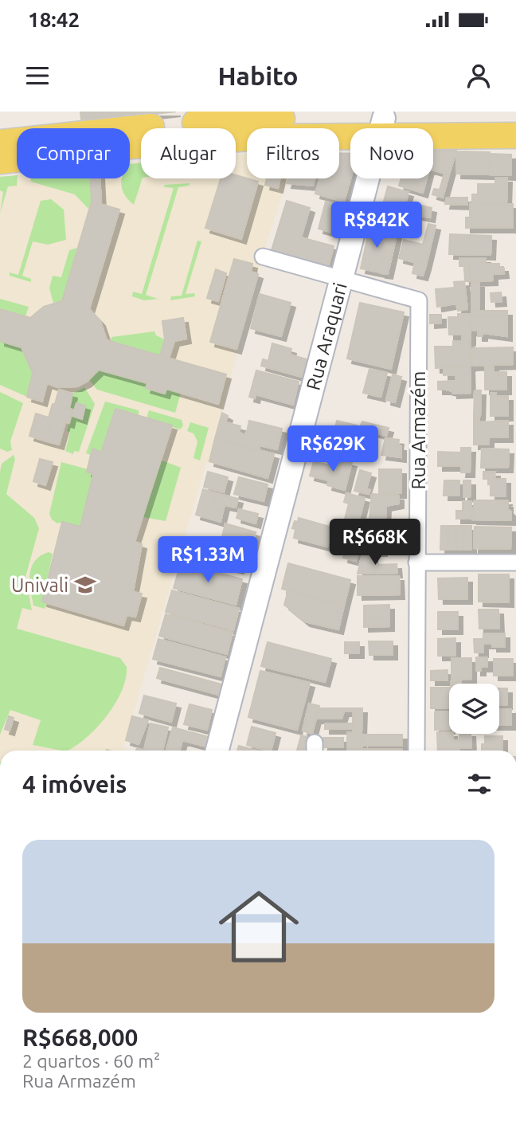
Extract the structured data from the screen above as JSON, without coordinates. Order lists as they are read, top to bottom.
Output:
{
  "streets": {
    "street": ["Rua Araquari", "Rua Armazém"]
  },
  "crossings": [
    ["Rua Araquari", "Rua Armazém"]
  ],
  "places": {
    "school or university": ["Univali"]
  },
  "page": {
    "status": "18:42",
    "header": "Habito",
    "chip": [
      "Comprar",
      "Alugar",
      "Filtros",
      "Novo"
    ],
    "price": [
      "R$842K",
      "R$629K",
      "R$668K",
      "R$1.33M"
    ],
    "heading": "4 imóveis",
    "list": [
      {
        "name": "R$668,000",
        "note": "2 quartos · 60 m² · Rua Armazém"
      }
    ]
  }
}
